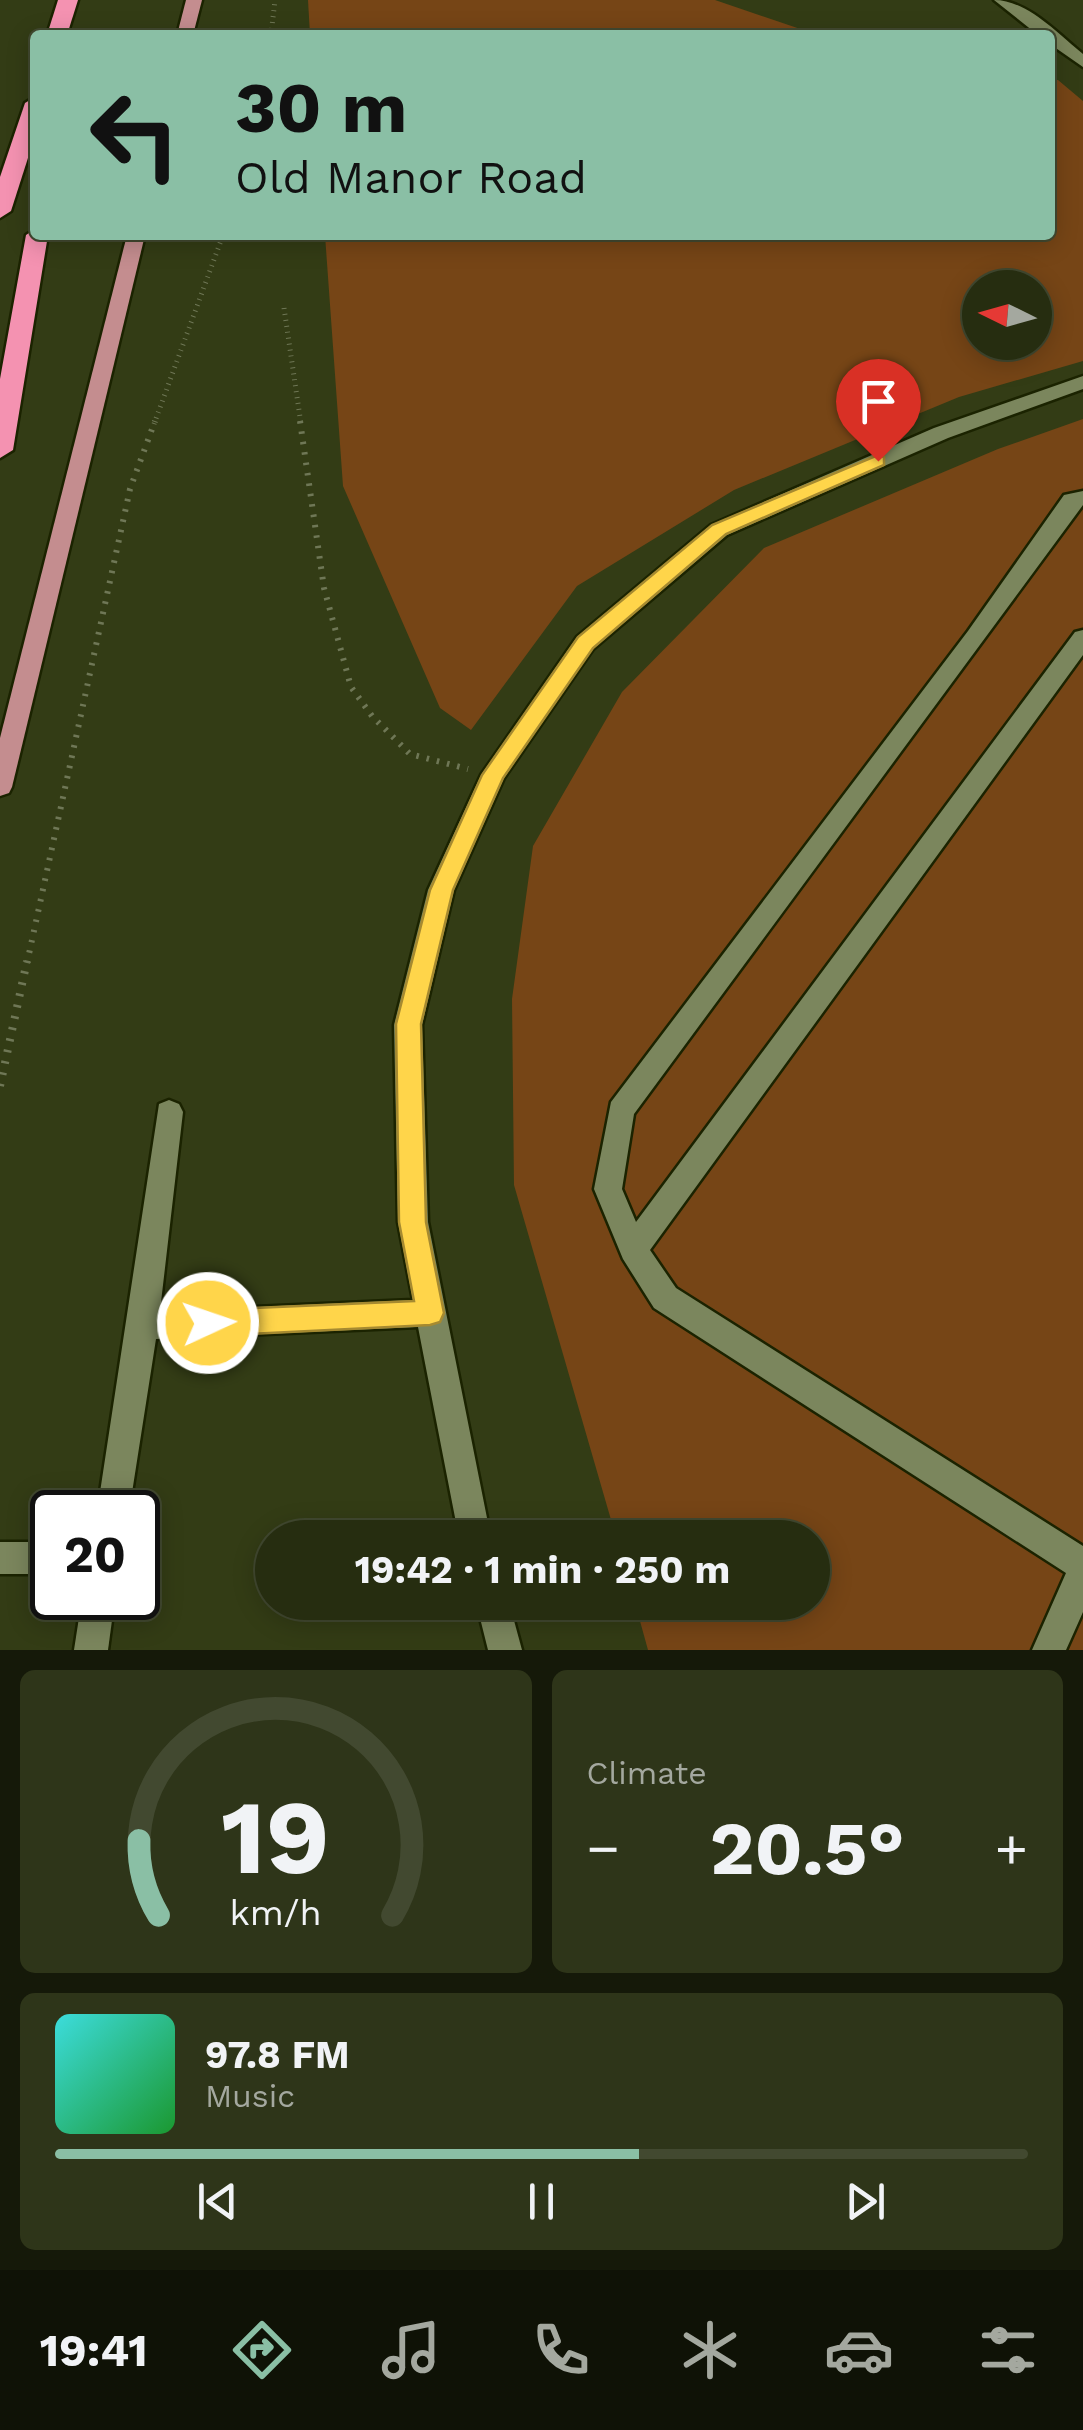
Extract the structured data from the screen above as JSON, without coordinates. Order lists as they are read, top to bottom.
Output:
{
  "north": "left",
  "page": {
    "turn": ["30 m", "Old Manor Road"],
    "limit": "20",
    "trip": "19:42 · 1 min · 250 m",
    "tile": "Climate",
    "heat": ["−", "20.5°", "+"],
    "song": ["97.8 FM", "Music"],
    "tabs": "19:41",
    "gauge": ["19", "km/h"]
  }
}
